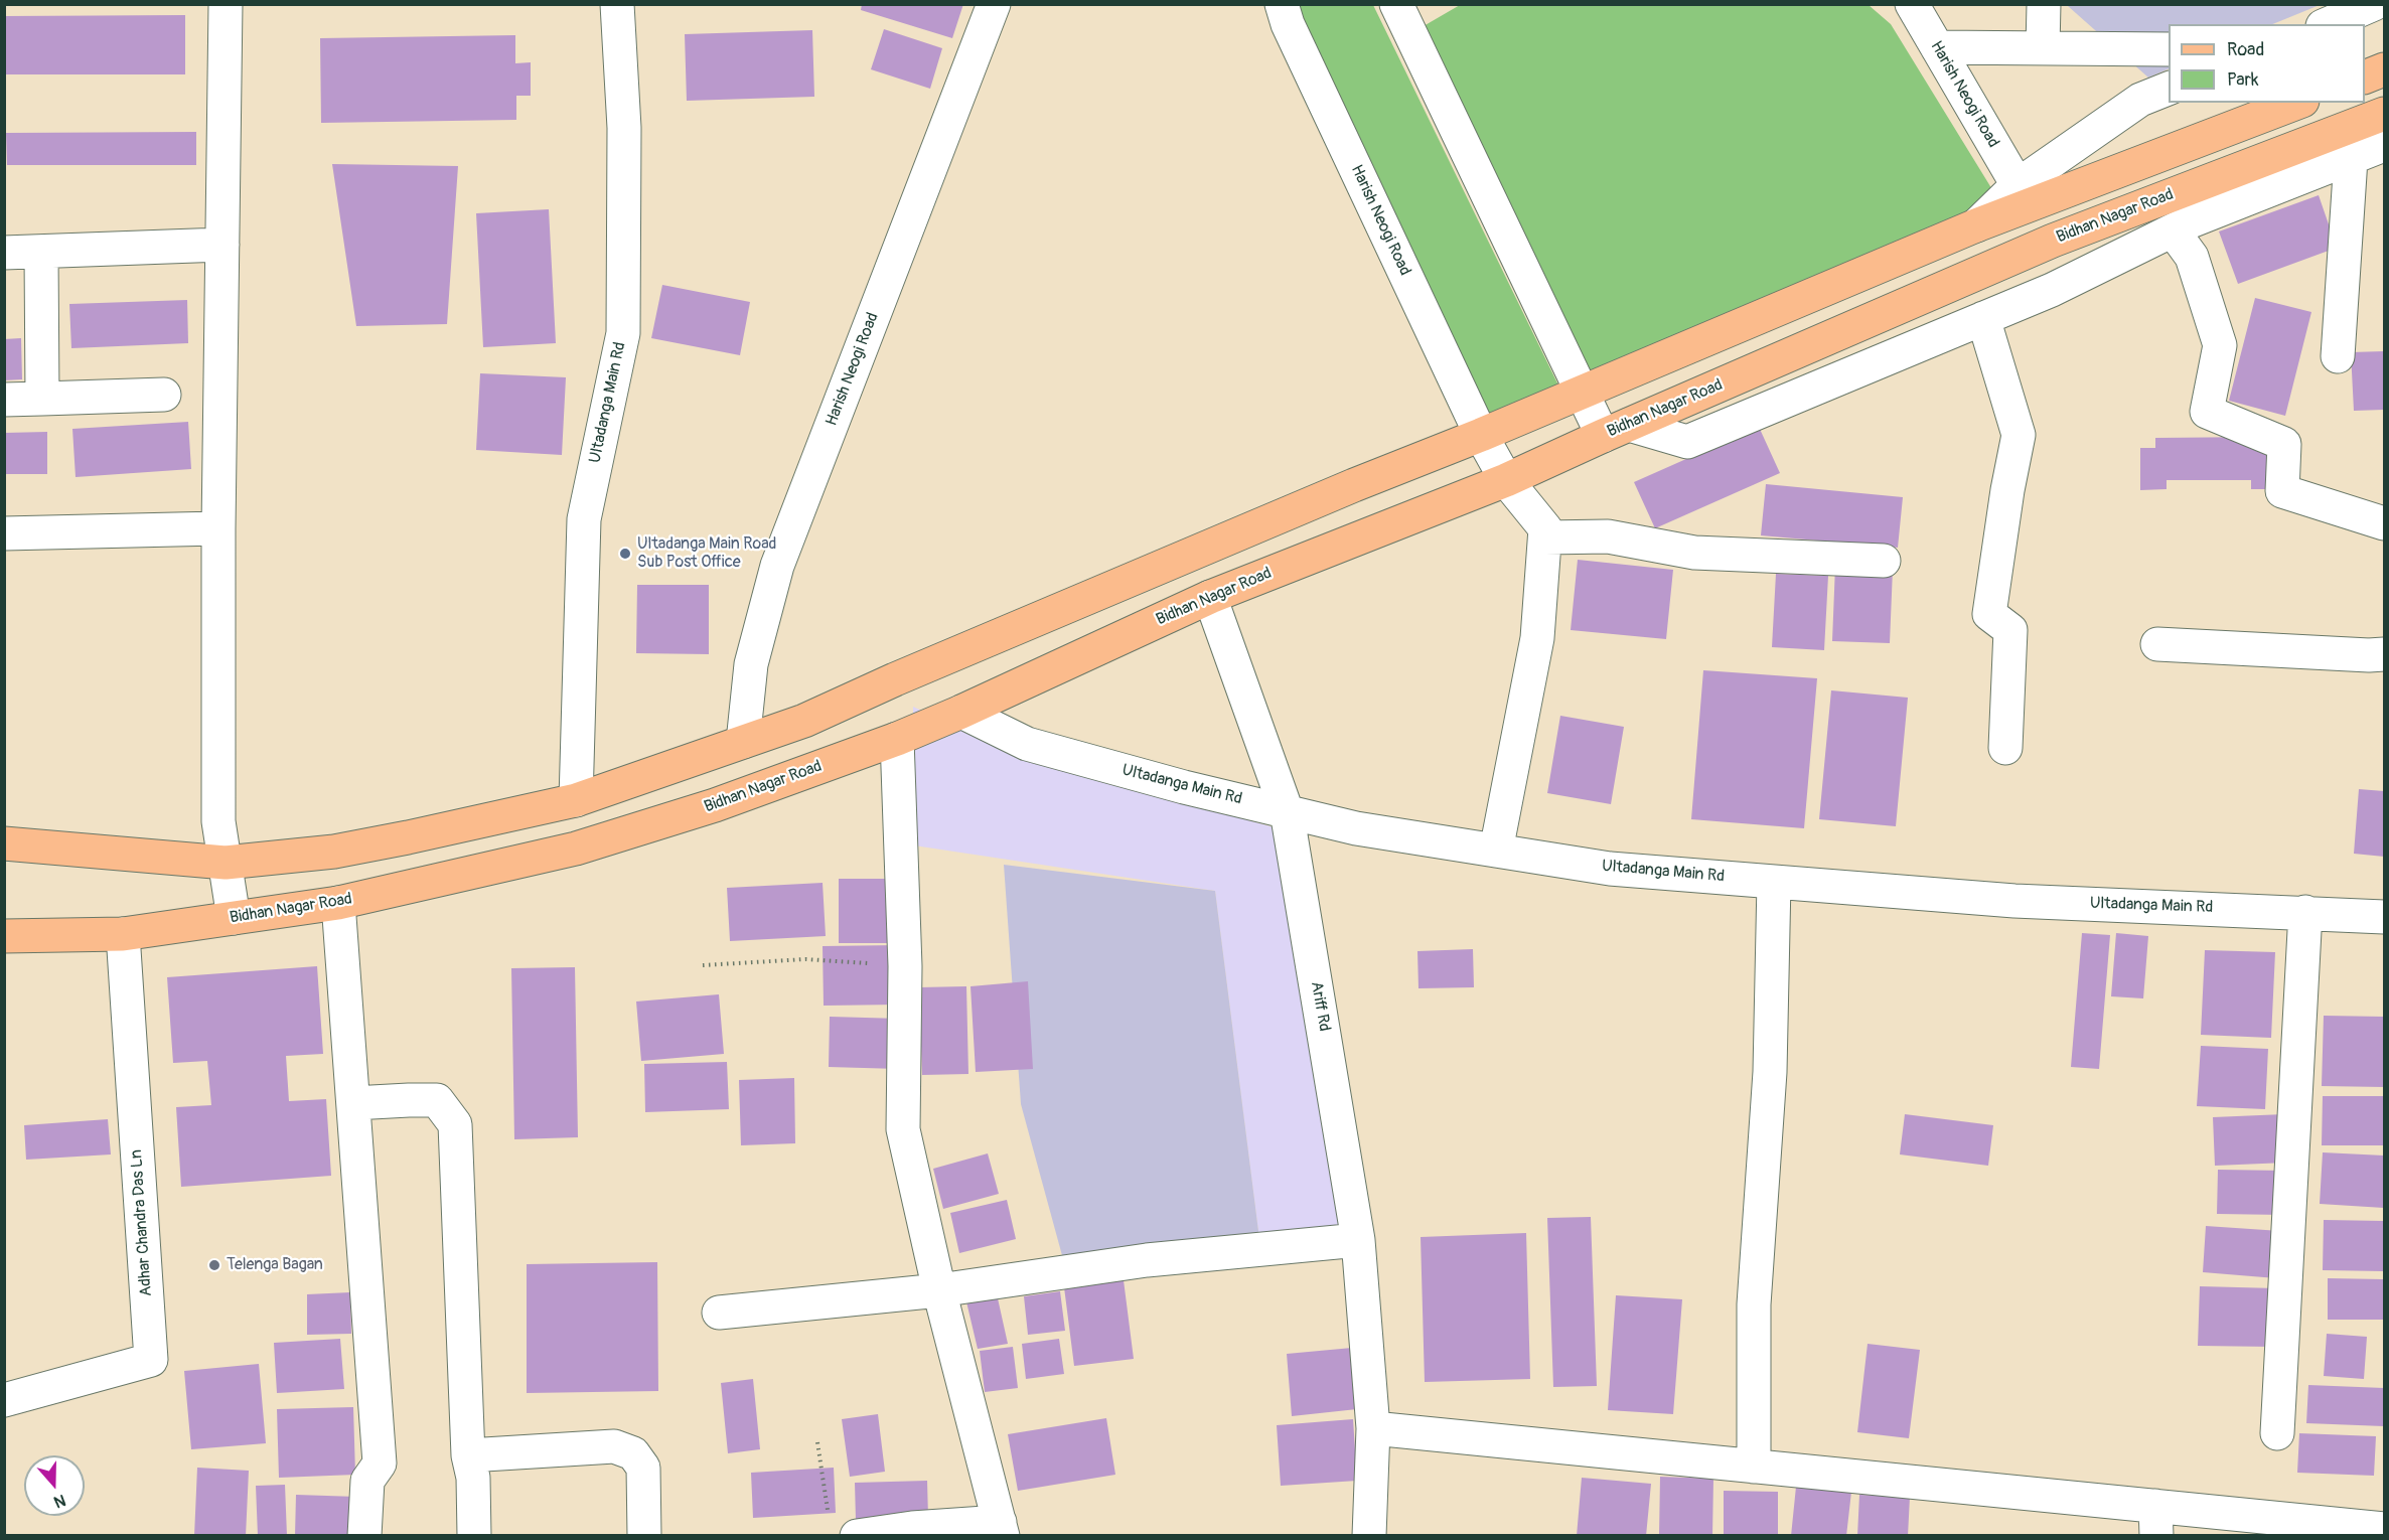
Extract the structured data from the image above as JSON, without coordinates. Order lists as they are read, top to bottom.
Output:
{
  "streets": {
    "main road": ["Bidhan Nagar Road"],
    "street": [
      "Harish Neogi Road",
      "Ultadanga Main Rd",
      "Ariff Rd",
      "Adhar Chandra Das Ln"
    ]
  },
  "crossings": [
    ["Harish Neogi Road", "Bidhan Nagar Road"],
    ["Bidhan Nagar Road", "Ultadanga Main Rd"],
    ["Bidhan Nagar Road", "Ariff Rd"],
    ["Bidhan Nagar Road", "Adhar Chandra Das Ln"],
    ["Ultadanga Main Rd", "Ariff Rd"]
  ],
  "places": ["Ultadanga Main Road Sub Post Office", "Telenga Bagan"],
  "legend": ["Road", "Park"],
  "north": "bottom"
}
